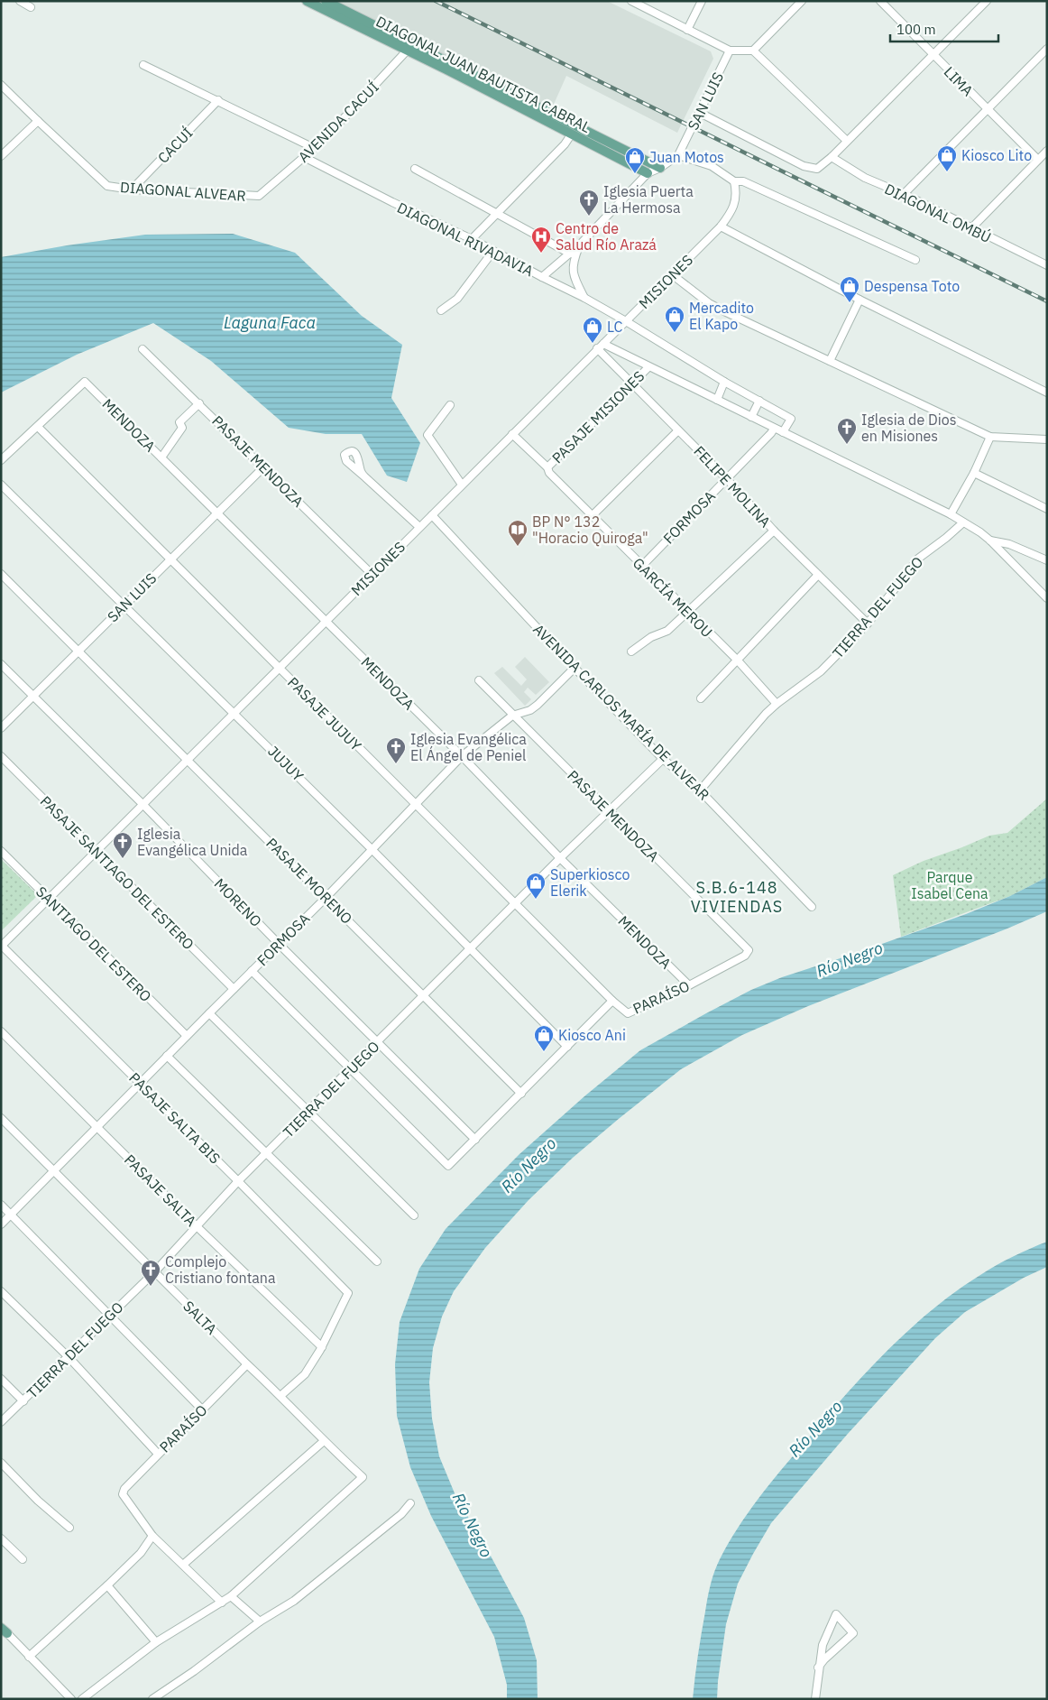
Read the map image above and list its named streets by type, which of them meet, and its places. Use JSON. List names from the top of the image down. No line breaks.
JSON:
{"streets":{"main road":["DIAGONAL JUAN BAUTISTA CABRAL"],"street":["LIMA","SAN LUIS","AVENIDA CACUÍ","CACUÍ","DIAGONAL ALVEAR","DIAGONAL OMBÚ","DIAGONAL RIVADAVIA","MISIONES","PASAJE MISIONES","MENDOZA","PASAJE MENDOZA","FELIPE MOLINA","FORMOSA","GARCÍA MEROU","TIERRA DEL FUEGO","AVENIDA CARLOS MARÍA DE ALVEAR","PASAJE JUJUY","JUJUY","PASAJE SANTIAGO DEL ESTERO","PASAJE MORENO","MORENO","SANTIAGO DEL ESTERO","PARAÍSO","PASAJE SALTA BIS","PASAJE SALTA","SALTA"]},"crossings":[["DIAGONAL JUAN BAUTISTA CABRAL","SAN LUIS"],["DIAGONAL JUAN BAUTISTA CABRAL","AVENIDA CACUÍ"],["SAN LUIS","DIAGONAL RIVADAVIA"],["SAN LUIS","MENDOZA"],["SAN LUIS","PASAJE MENDOZA"],["SAN LUIS","PASAJE JUJUY"],["SAN LUIS","JUJUY"],["SAN LUIS","PASAJE MORENO"],["SAN LUIS","MORENO"],["AVENIDA CACUÍ","DIAGONAL ALVEAR"],["AVENIDA CACUÍ","DIAGONAL RIVADAVIA"],["CACUÍ","DIAGONAL ALVEAR"],["DIAGONAL RIVADAVIA","MISIONES"],["MISIONES","MENDOZA"],["MISIONES","PASAJE MENDOZA"],["MISIONES","FELIPE MOLINA"],["MISIONES","GARCÍA MEROU"],["MISIONES","AVENIDA CARLOS MARÍA DE ALVEAR"],["MISIONES","PASAJE JUJUY"],["MISIONES","JUJUY"],["MISIONES","PASAJE SANTIAGO DEL ESTERO"],["MISIONES","PASAJE MORENO"],["MISIONES","MORENO"],["MISIONES","SANTIAGO DEL ESTERO"],["MISIONES","PASAJE SALTA BIS"],["PASAJE MISIONES","FELIPE MOLINA"],["PASAJE MISIONES","GARCÍA MEROU"],["MENDOZA","FORMOSA"],["MENDOZA","TIERRA DEL FUEGO"],["MENDOZA","PASAJE JUJUY"],["MENDOZA","PARAÍSO"],["PASAJE MENDOZA","FORMOSA"],["PASAJE MENDOZA","TIERRA DEL FUEGO"],["PASAJE MENDOZA","PARAÍSO"],["FELIPE MOLINA","FORMOSA"],["FELIPE MOLINA","TIERRA DEL FUEGO"],["FORMOSA","GARCÍA MEROU"],["FORMOSA","AVENIDA CARLOS MARÍA DE ALVEAR"],["FORMOSA","PASAJE JUJUY"],["FORMOSA","JUJUY"],["FORMOSA","PASAJE SANTIAGO DEL ESTERO"],["FORMOSA","PASAJE MORENO"],["FORMOSA","MORENO"],["FORMOSA","SANTIAGO DEL ESTERO"],["FORMOSA","PASAJE SALTA BIS"],["FORMOSA","PASAJE SALTA"],["FORMOSA","SALTA"],["GARCÍA MEROU","TIERRA DEL FUEGO"],["TIERRA DEL FUEGO","AVENIDA CARLOS MARÍA DE ALVEAR"],["TIERRA DEL FUEGO","PASAJE JUJUY"],["TIERRA DEL FUEGO","JUJUY"],["TIERRA DEL FUEGO","PASAJE MORENO"],["TIERRA DEL FUEGO","MORENO"],["TIERRA DEL FUEGO","PARAÍSO"],["TIERRA DEL FUEGO","PASAJE SALTA BIS"],["TIERRA DEL FUEGO","PASAJE SALTA"],["TIERRA DEL FUEGO","SALTA"],["PASAJE JUJUY","PARAÍSO"],["JUJUY","PARAÍSO"],["PASAJE MORENO","PARAÍSO"],["MORENO","PARAÍSO"],["PARAÍSO","SALTA"],["PASAJE SALTA BIS","PASAJE SALTA"]],"districts":["S.B.6-148 VIVIENDAS"],"water":["Laguna Faca","Río Negro"],"parks":["Parque Isabel Cena"],"places":{"shop":["Kiosco Lito","Juan Motos","Despensa Toto","Mercadito El Kapo","LC","Superkiosco Elerik","Kiosco Ani"],"church":["Iglesia Puerta La Hermosa","Iglesia de Dios en Misiones","Iglesia Evangélica El Ángel de Peniel","Iglesia Evangélica Unida","Complejo Cristiano fontana"],"hospital":["Centro de Salud Río Arazá"],"library":["BP N° 132 \"Horacio Quiroga\""]},"scale_bar":"100 m"}
